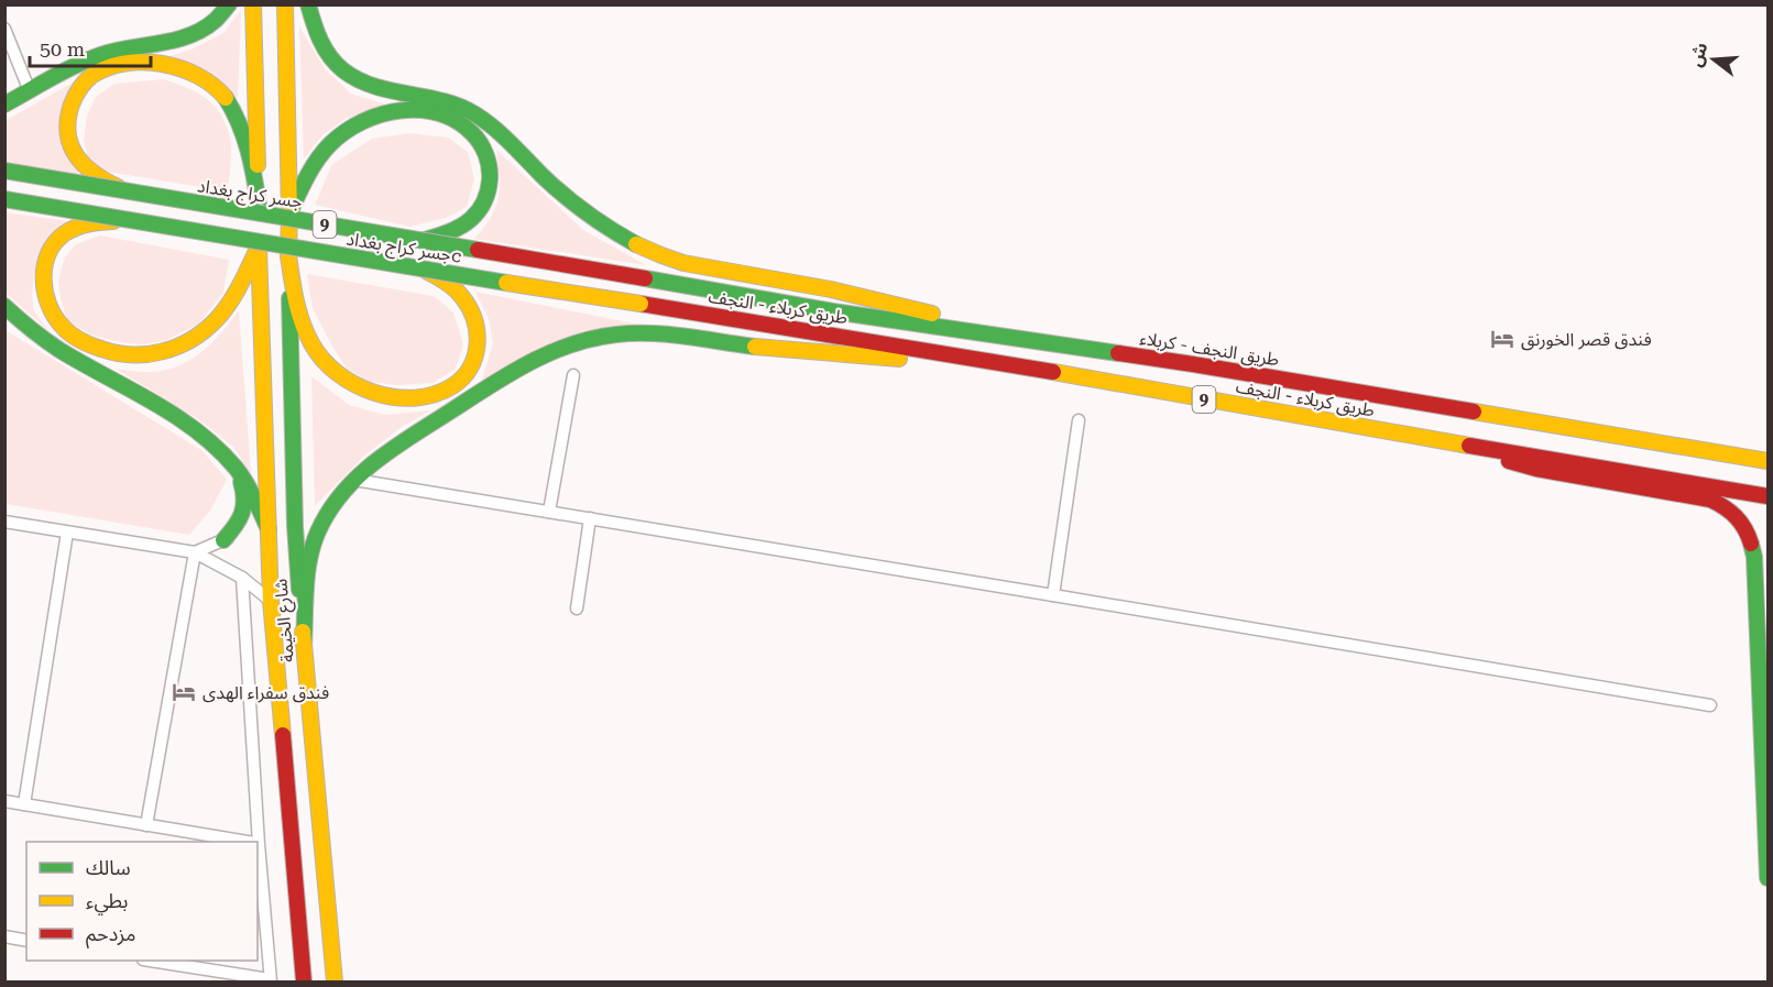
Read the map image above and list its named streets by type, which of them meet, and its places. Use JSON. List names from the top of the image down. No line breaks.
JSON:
{"streets":{"main road":["جسر كراج بغداد","9","جسر كراج بغدادc","طريق کربلاء - النجف","طريق النجف - کربلاء","شارع الخيمة"]},"crossings":[["جسر كراج بغداد","طريق النجف - کربلاء"],["جسر كراج بغدادc","طريق کربلاء - النجف"]],"places":{"hotel":["فندق قصر الخورنق","فندق سفراء الهدى"]},"legend":["سالك","بطيء","مزدحم"],"scale_bar":"50 m","north":"left"}
